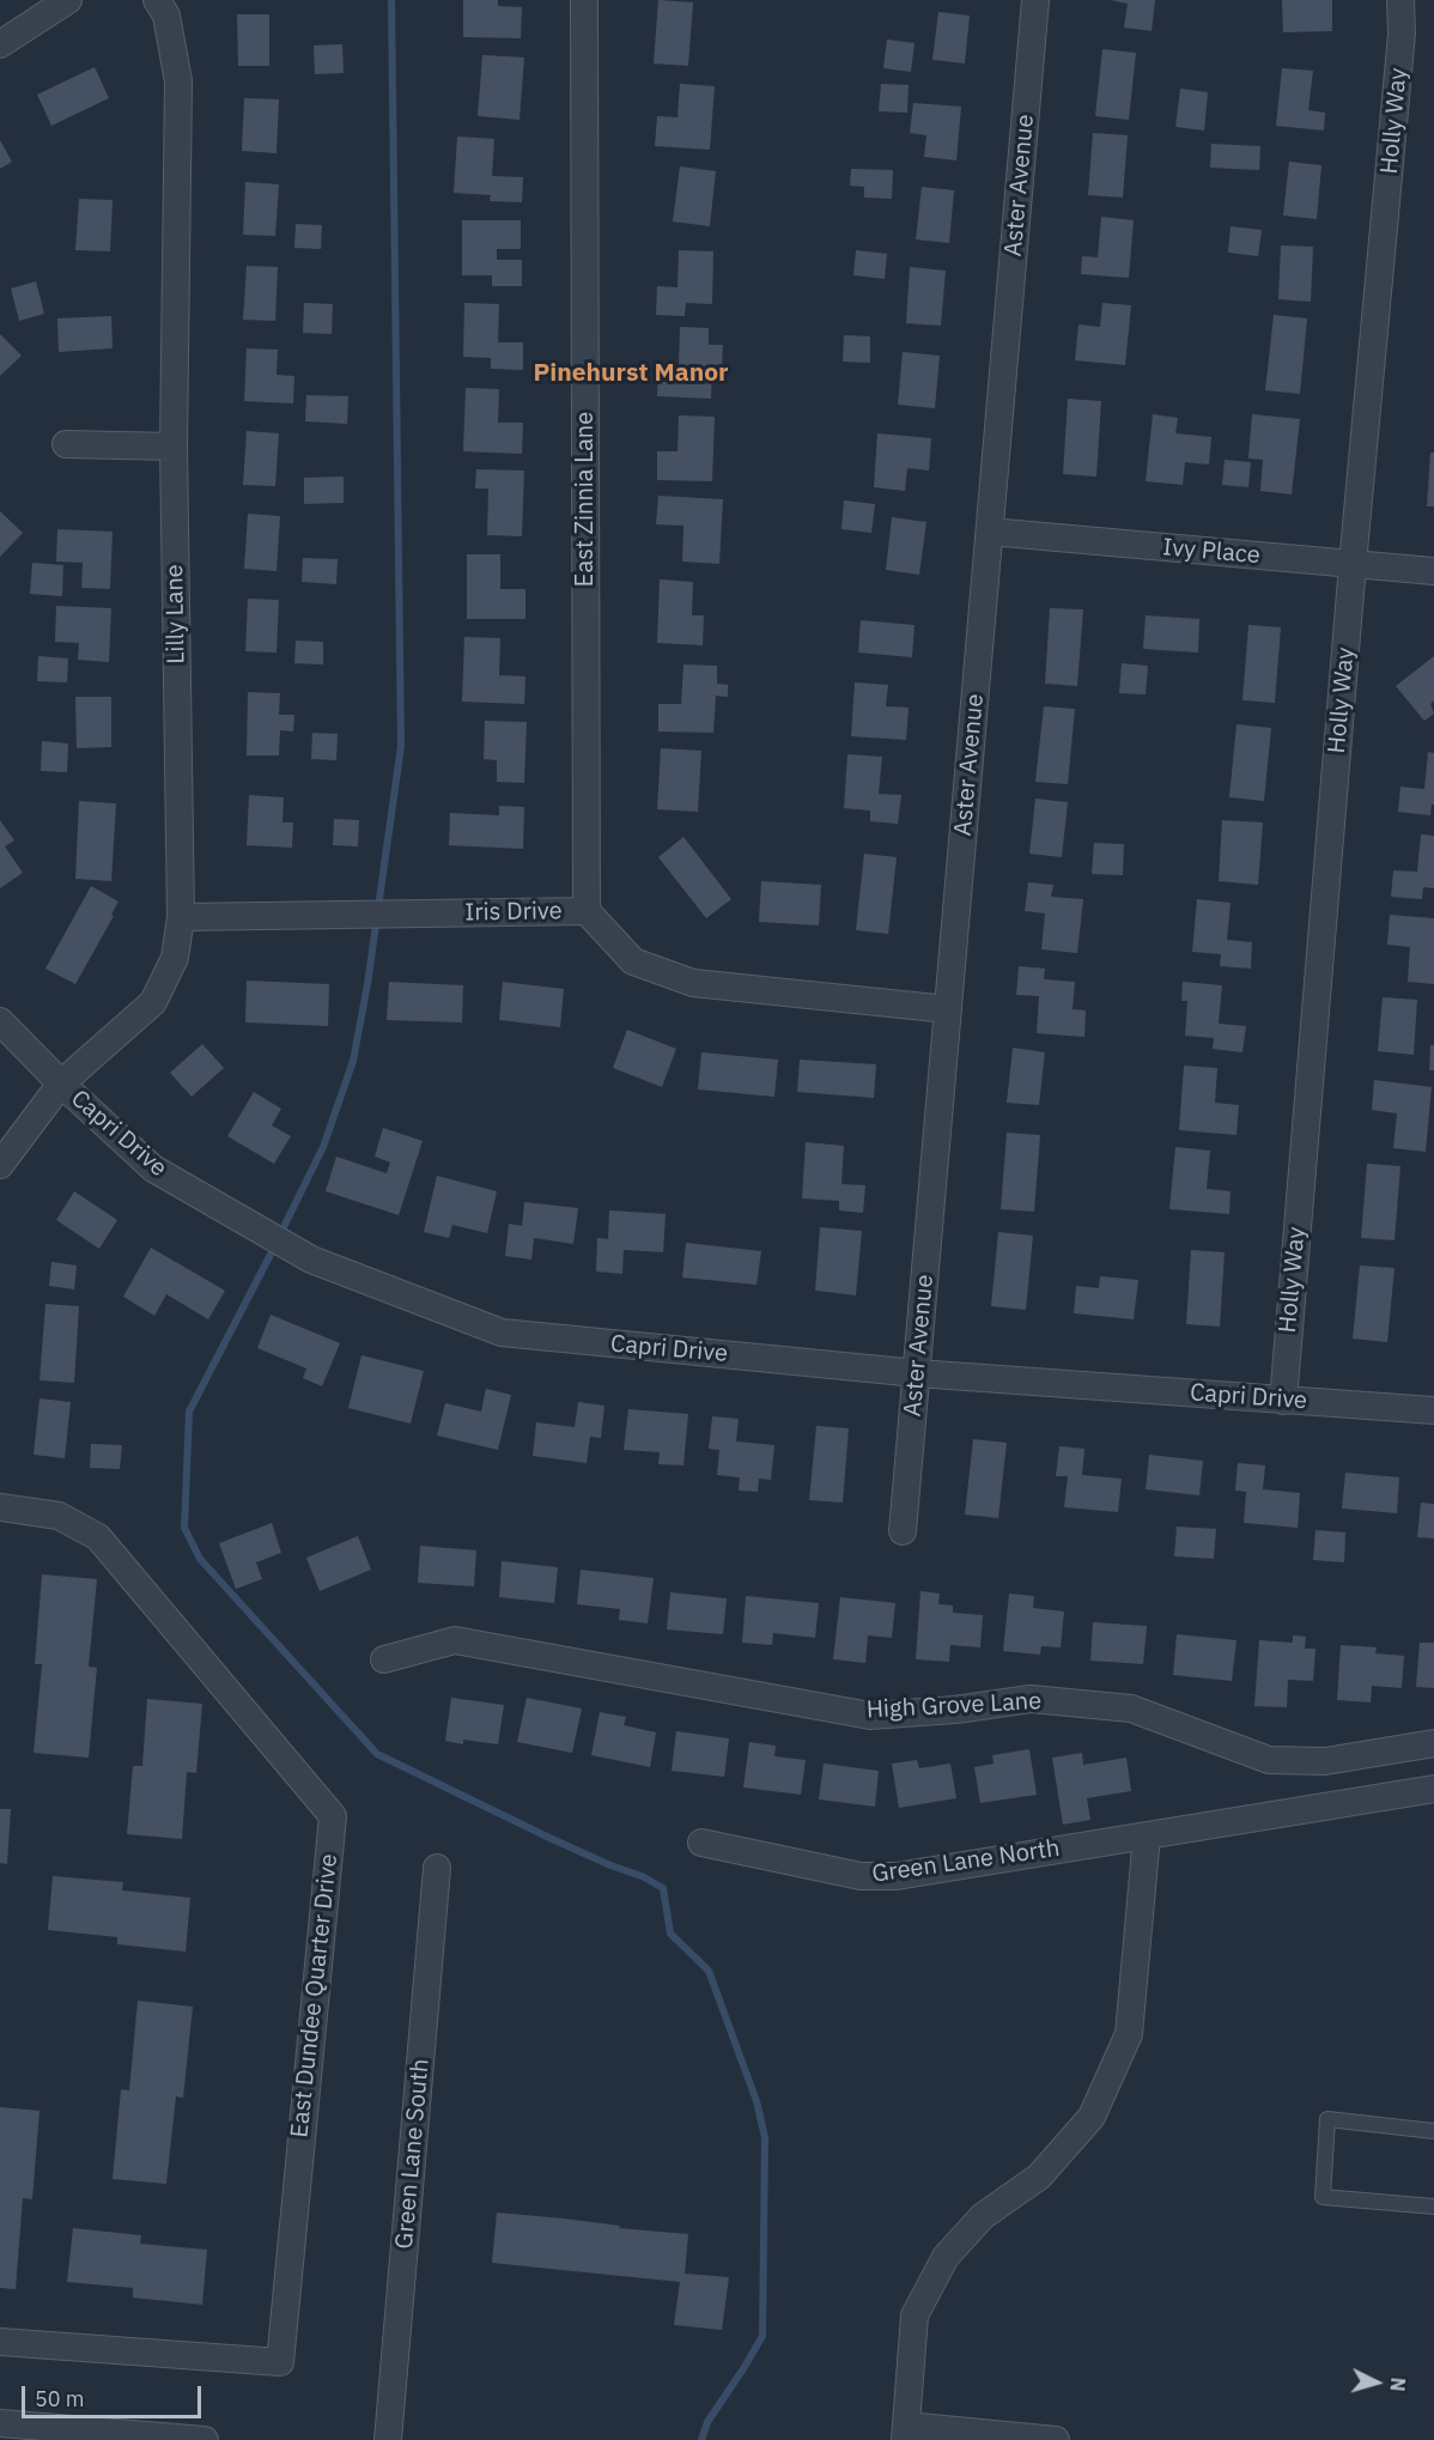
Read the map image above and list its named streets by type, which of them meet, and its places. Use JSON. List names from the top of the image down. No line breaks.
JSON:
{"streets":{"street":["Holly Way","Aster Avenue","East Zinnia Lane","Ivy Place","Lilly Lane","Iris Drive","Capri Drive","High Grove Lane","Green Lane North","East Dundee Quarter Drive","Green Lane South"]},"crossings":[["Holly Way","Ivy Place"],["Holly Way","Capri Drive"],["Aster Avenue","Ivy Place"],["Aster Avenue","Iris Drive"],["Aster Avenue","Capri Drive"],["East Zinnia Lane","Iris Drive"],["Lilly Lane","Iris Drive"],["Lilly Lane","Capri Drive"]],"districts":["Pinehurst Manor"],"scale_bar":"50 m","north":"right"}
